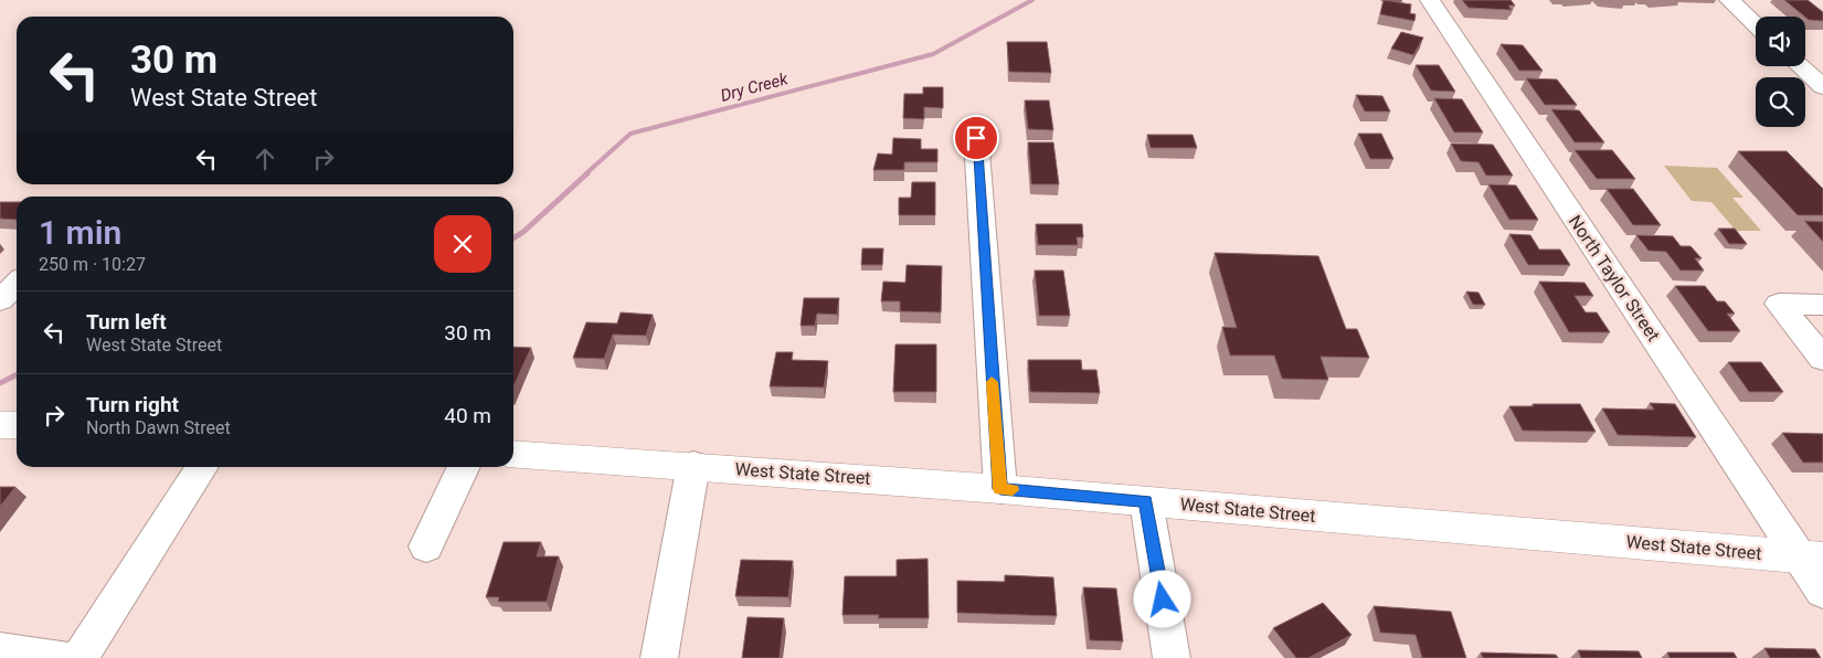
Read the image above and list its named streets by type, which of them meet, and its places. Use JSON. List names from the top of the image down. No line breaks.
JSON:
{"streets":{"main road":["West State Street"],"street":["North Taylor Street"]},"crossings":[["North Taylor Street","West State Street"]],"water":["Dry Creek"],"page":{"turn":["30 m","West State Street"],"heading":["1 min","250 m · 10:27"],"list":[{"name":"Turn left","note":"West State Street","value":"30 m"},{"name":"Turn right","note":"North Dawn Street","value":"40 m"}]}}
